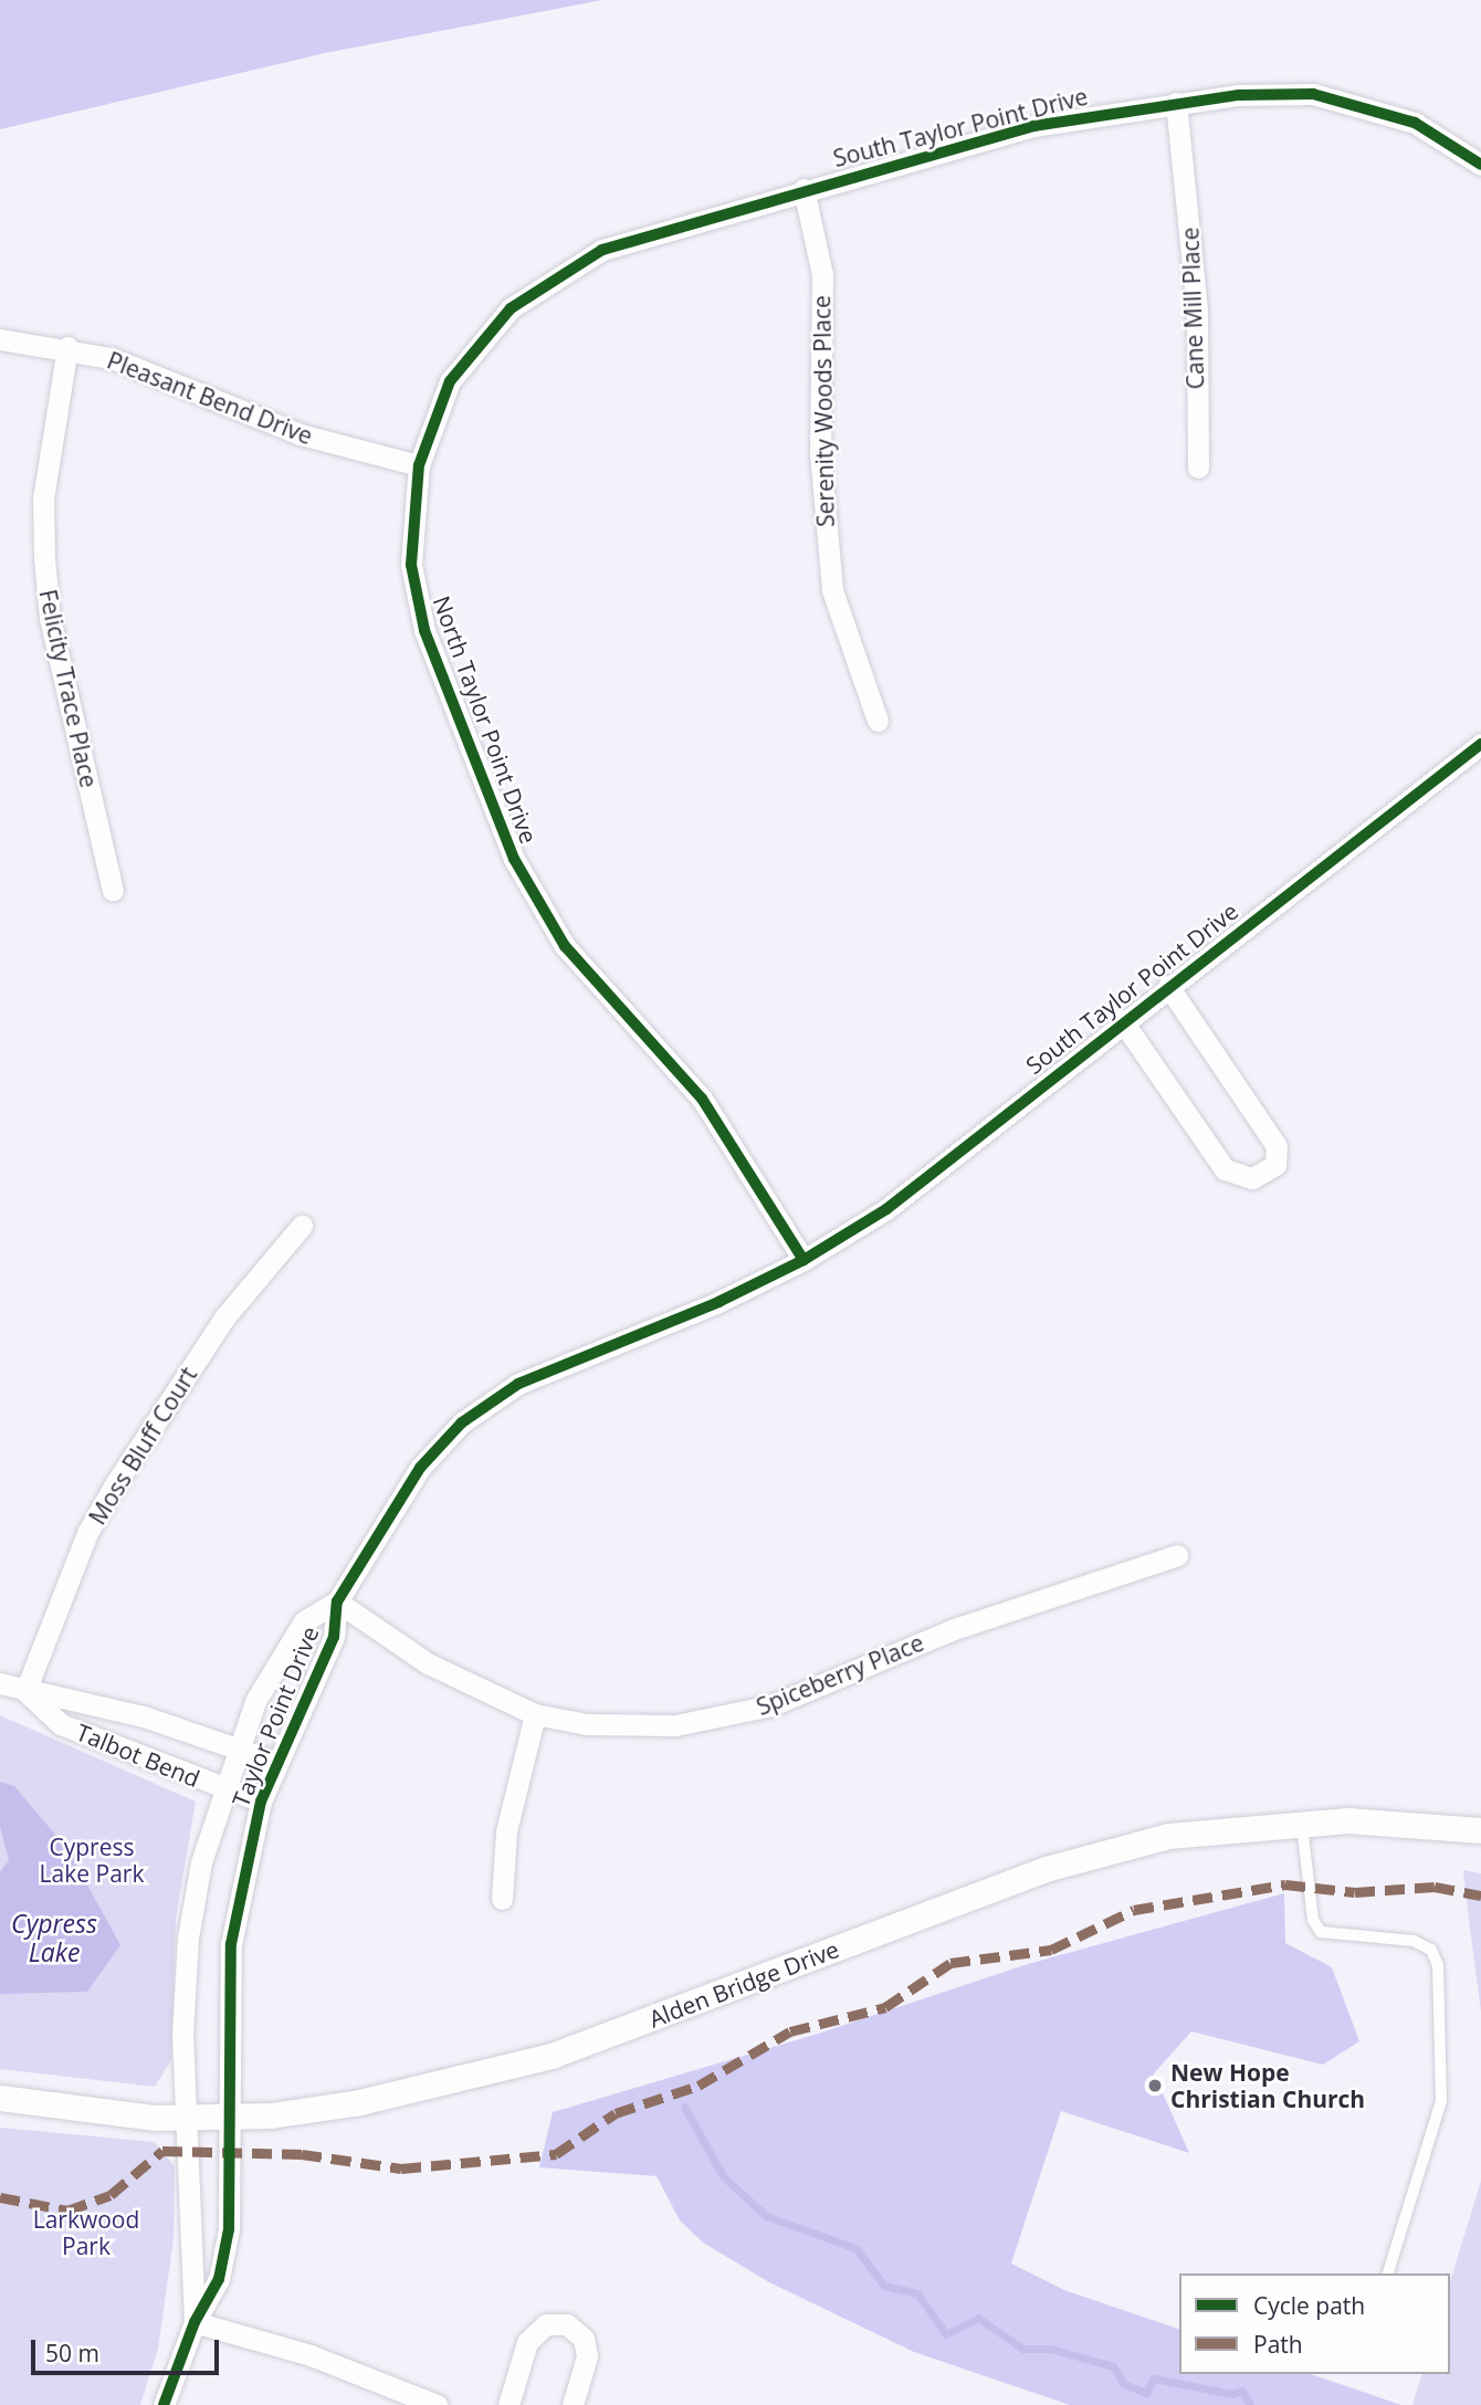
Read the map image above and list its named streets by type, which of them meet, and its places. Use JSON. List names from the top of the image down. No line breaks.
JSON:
{"streets":{"street":["South Taylor Point Drive","Cane Mill Place","Pleasant Bend Drive","Serenity Woods Place","Felicity Trace Place","North Taylor Point Drive","Moss Bluff Court","Spiceberry Place","Taylor Point Drive","Talbot Bend","Alden Bridge Drive"]},"crossings":[["South Taylor Point Drive","Cane Mill Place"],["South Taylor Point Drive","Serenity Woods Place"],["South Taylor Point Drive","North Taylor Point Drive"],["South Taylor Point Drive","Taylor Point Drive"],["Pleasant Bend Drive","Felicity Trace Place"],["Pleasant Bend Drive","North Taylor Point Drive"],["Serenity Woods Place","North Taylor Point Drive"],["North Taylor Point Drive","Taylor Point Drive"],["Moss Bluff Court","Talbot Bend"],["Spiceberry Place","Taylor Point Drive"],["Taylor Point Drive","Talbot Bend"],["Taylor Point Drive","Alden Bridge Drive"]],"water":["Cypress Lake"],"parks":["Cypress Lake Park","Larkwood Park"],"places":["New Hope Christian Church"],"legend":["Cycle path","Path"],"scale_bar":"50 m"}
